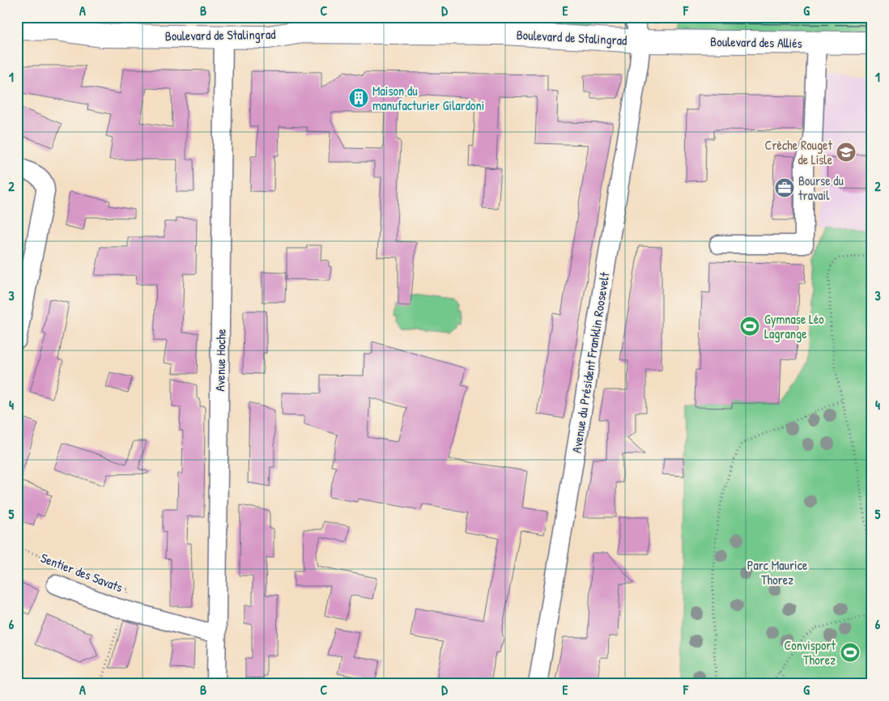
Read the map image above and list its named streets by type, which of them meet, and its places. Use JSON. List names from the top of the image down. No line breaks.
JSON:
{"streets":{"main road":["Boulevard de Stalingrad","Boulevard des Alliés"],"street":["Avenue Hoche","Avenue du Président Franklin Roosevelt","Sentier des Savats"]},"crossings":[["Boulevard de Stalingrad","Boulevard des Alliés"],["Boulevard de Stalingrad","Avenue Hoche"],["Boulevard de Stalingrad","Avenue du Président Franklin Roosevelt"],["Boulevard des Alliés","Avenue du Président Franklin Roosevelt"],["Avenue Hoche","Sentier des Savats"]],"parks":["Parc Maurice Thorez"],"places":{"building":["Maison du manufacturier Gilardoni"],"school or university":["Crèche Rouget de Lisle"],"office":["Bourse du travail"],"sports":["Gymnase Léo Lagrange","Convisport Thorez"]},"grid":{"columns":["A","B","C","D","E","F","G"],"rows":["1","2","3","4","5","6"]}}
